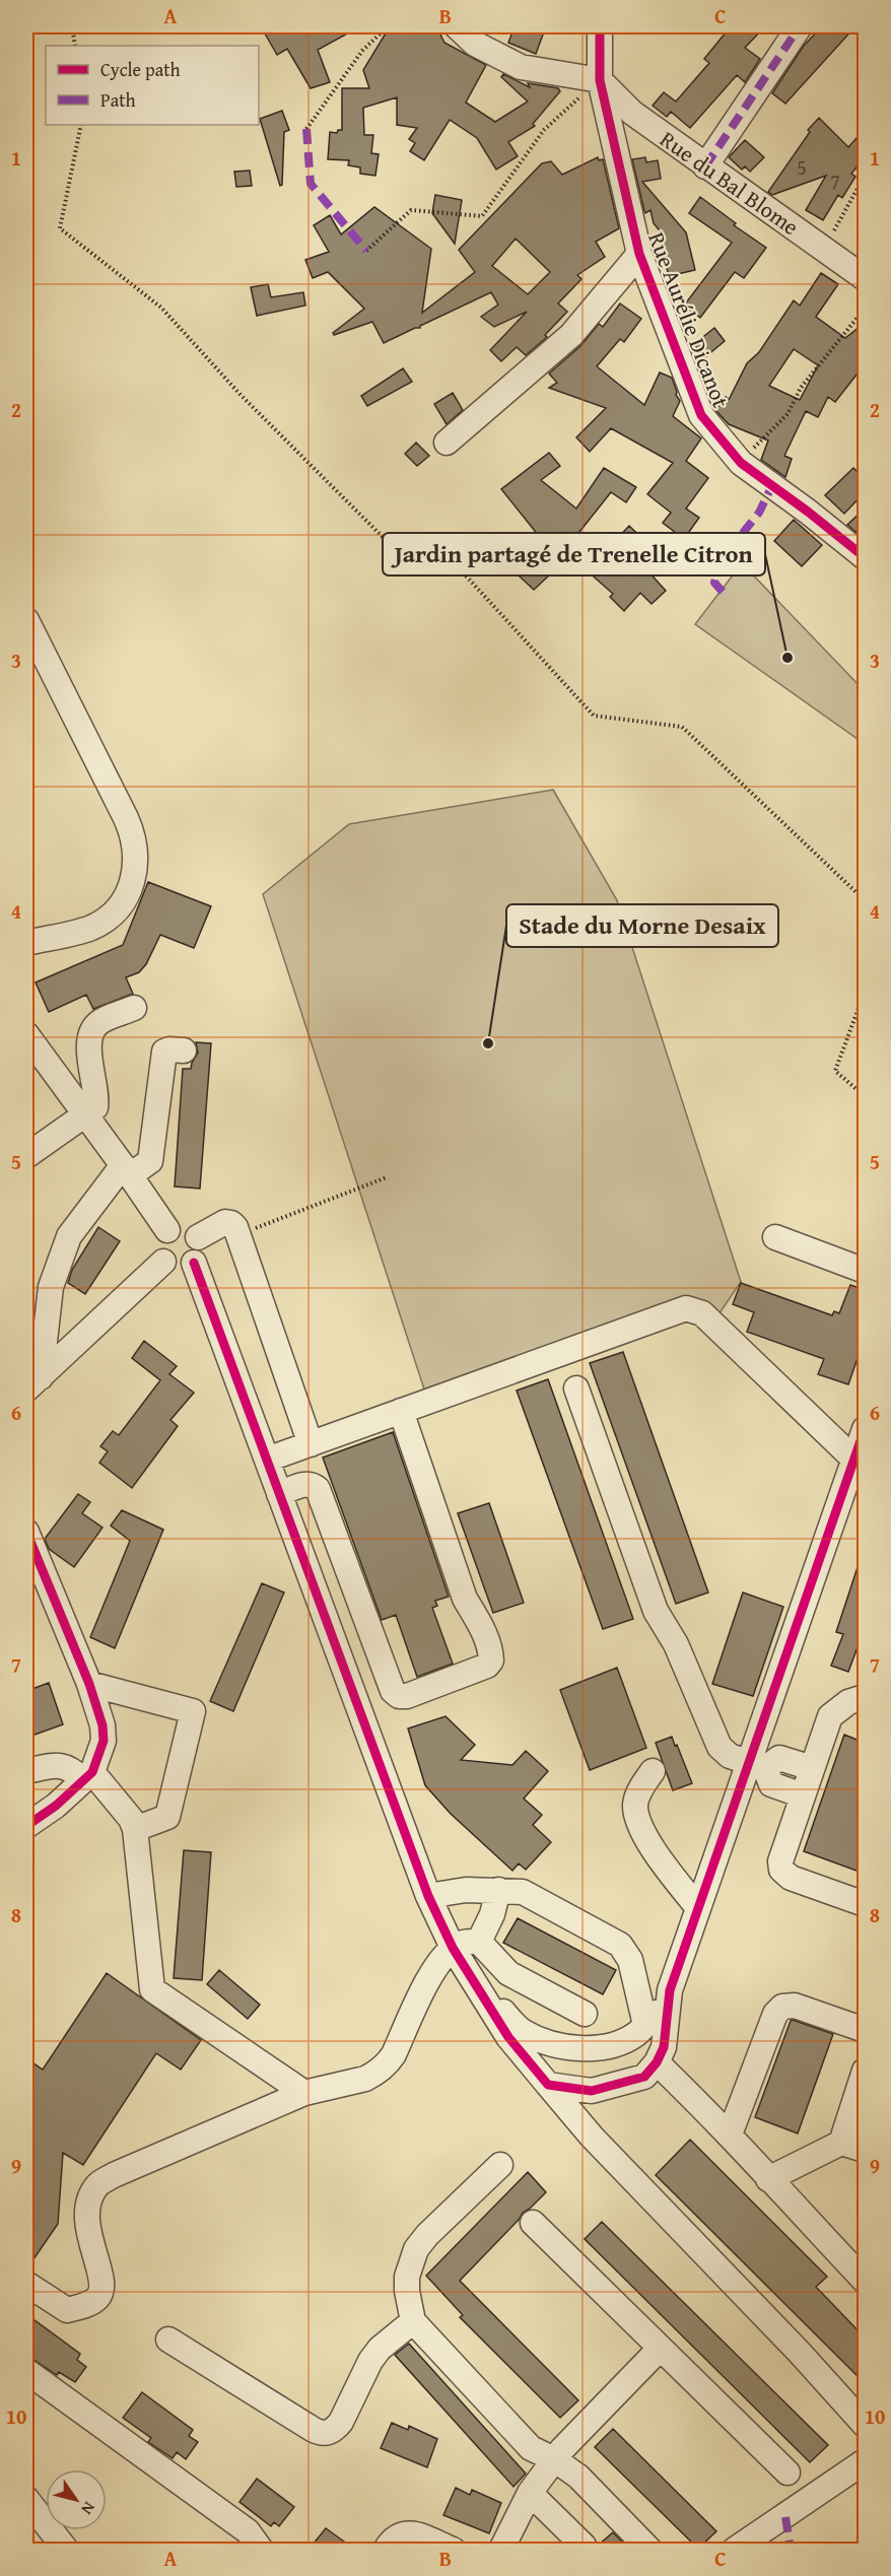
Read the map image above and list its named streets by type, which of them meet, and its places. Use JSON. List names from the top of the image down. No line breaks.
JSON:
{"streets":{"street":["Rue du Bal Blome","Rue Aurélie Dicanot"]},"crossings":[["Rue du Bal Blome","Rue Aurélie Dicanot"]],"places":["Jardin partagé de Trenelle Citron","Stade du Morne Desaix"],"house_numbers":["5","7"],"legend":["Cycle path","Path"],"north":"bottom right","grid":{"columns":["A","B","C"],"rows":["1","2","3","4","5","6","7","8","9","10"]}}
